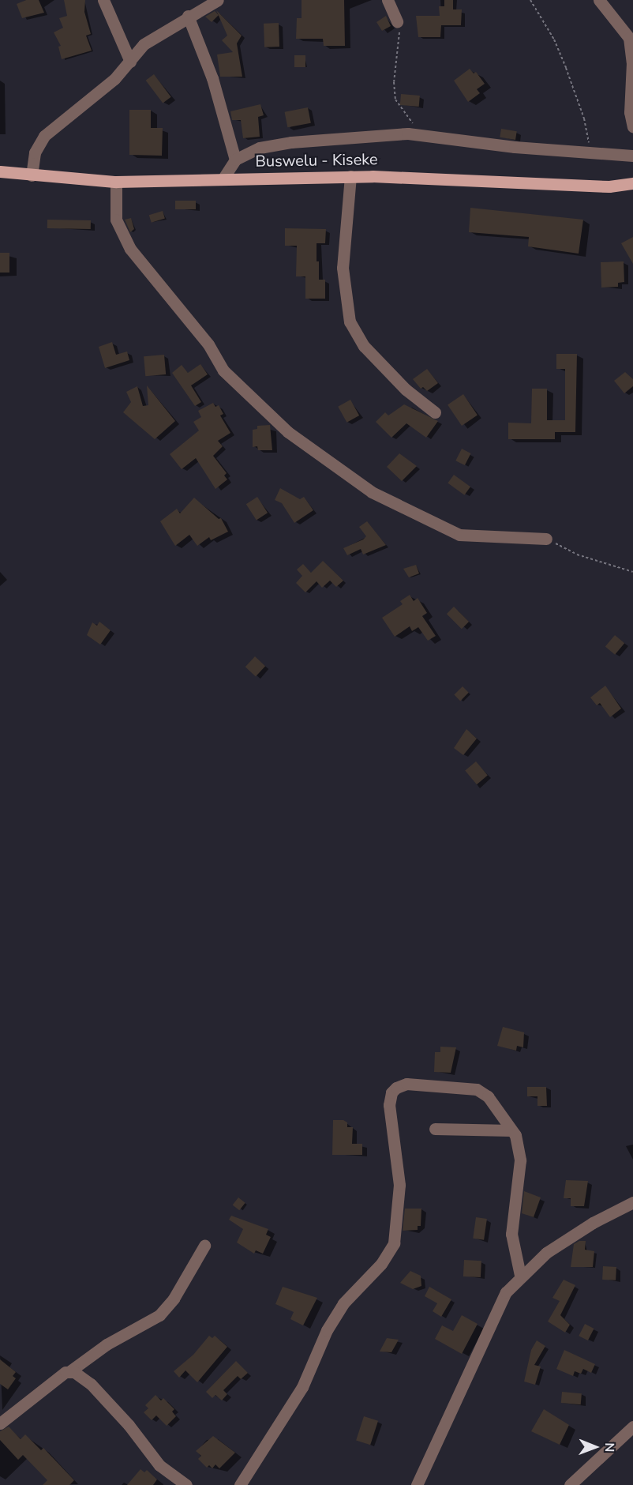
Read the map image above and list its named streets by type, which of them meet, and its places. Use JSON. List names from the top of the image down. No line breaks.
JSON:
{"streets":{"main road":["Buswelu - Kiseke"]},"north":"right"}
